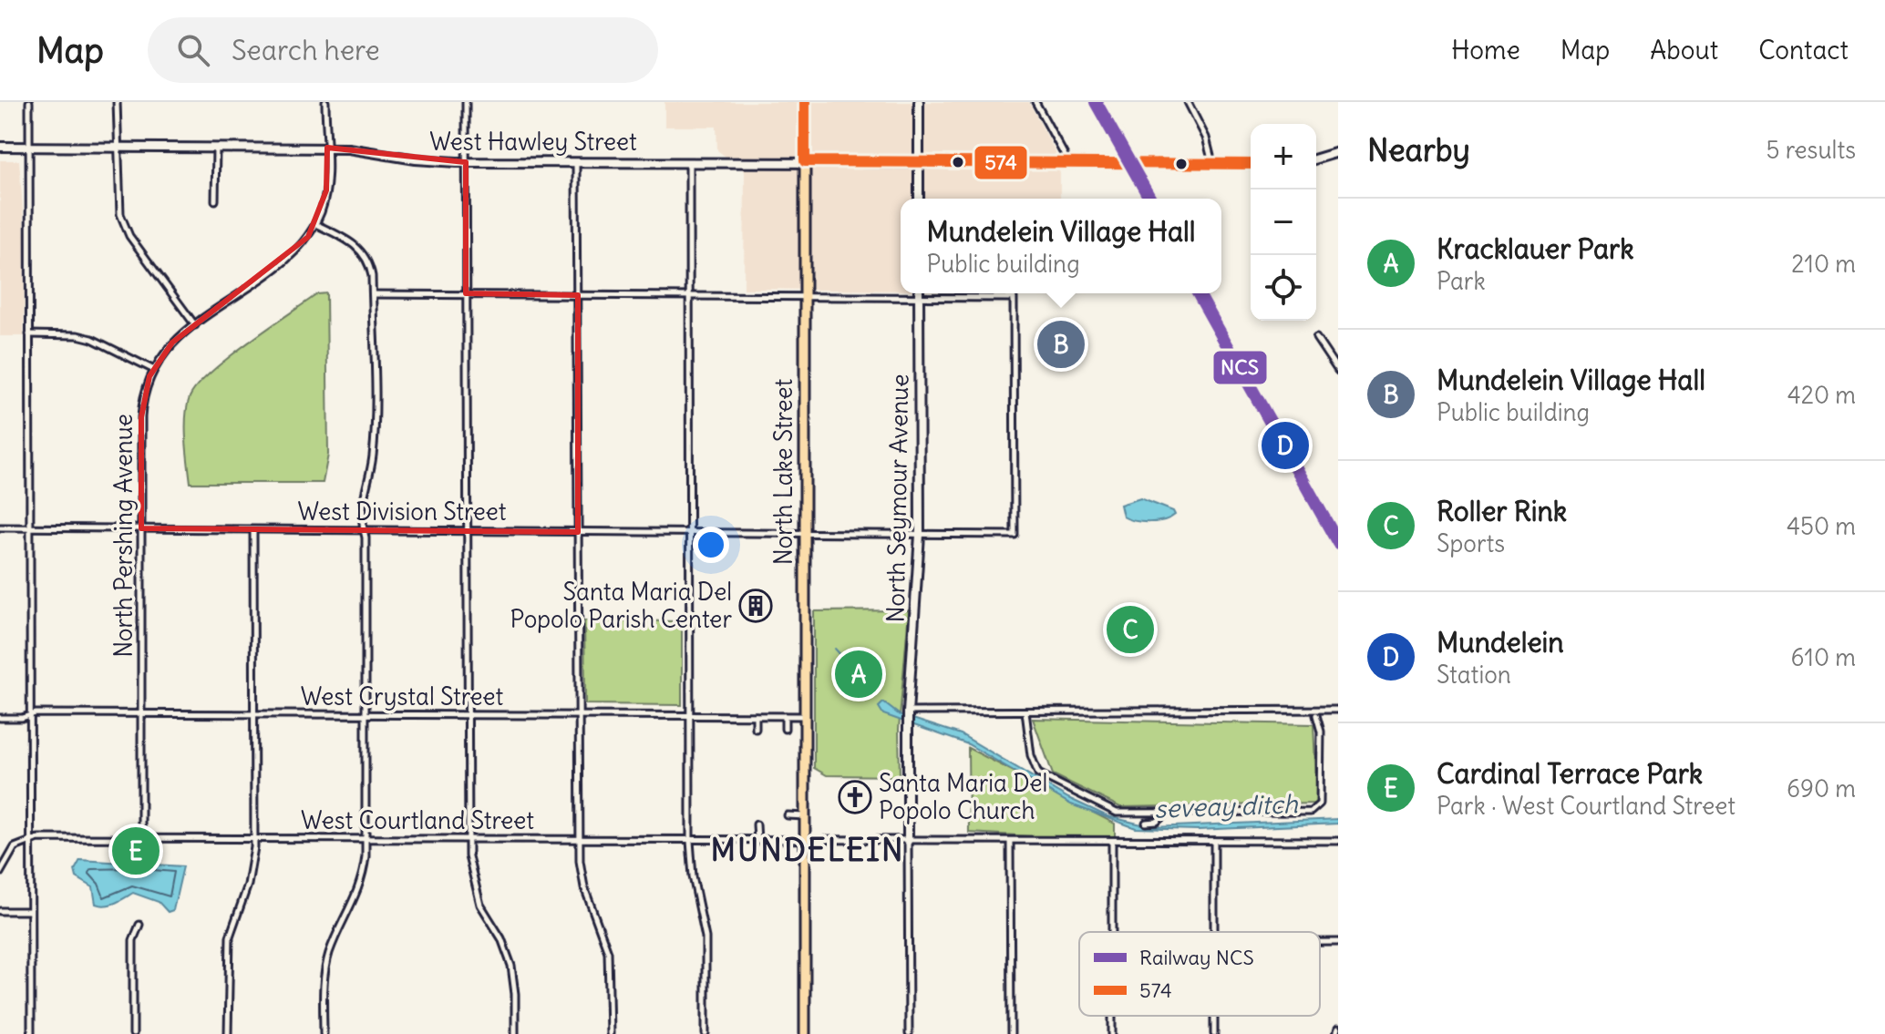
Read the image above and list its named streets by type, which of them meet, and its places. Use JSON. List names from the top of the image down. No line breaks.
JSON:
{"streets":{"main road":["North Lake Street"],"street":["West Hawley Street","North Seymour Avenue","West Division Street","North Pershing Avenue","West Crystal Street","West Courtland Street"]},"crossings":[["West Hawley Street","North Lake Street"],["North Lake Street","West Division Street"],["North Lake Street","West Crystal Street"],["North Lake Street","West Courtland Street"],["North Seymour Avenue","West Division Street"],["North Seymour Avenue","West Courtland Street"],["West Division Street","North Pershing Avenue"],["North Pershing Avenue","West Crystal Street"],["North Pershing Avenue","West Courtland Street"]],"districts":["MUNDELEIN"],"water":["seveay ditch"],"places":{"building":["Santa Maria Del Popolo Parish Center"],"church":["Santa Maria Del Popolo Church"]},"lines":["rail line NCS","transit line 574"],"legend":["Railway NCS","574"],"page":{"header":"Map","search":"Search here","nav":["Home","Map","About","Contact"],"heading":["Nearby","5 results"],"map_buttons":["+","−"],"list":[{"mark":"A","name":"Kracklauer Park","note":"Park","value":"210 m"},{"mark":"B","name":"Mundelein Village Hall","note":"Public building","value":"420 m"},{"mark":"C","name":"Roller Rink","note":"Sports","value":"450 m"},{"mark":"D","name":"Mundelein","note":"Station","value":"610 m"},{"mark":"E","name":"Cardinal Terrace Park","note":"Park · West Courtland Street","value":"690 m"}],"popup":["Mundelein Village Hall","Public building"],"pins":["B","D","C","A","E"]}}
